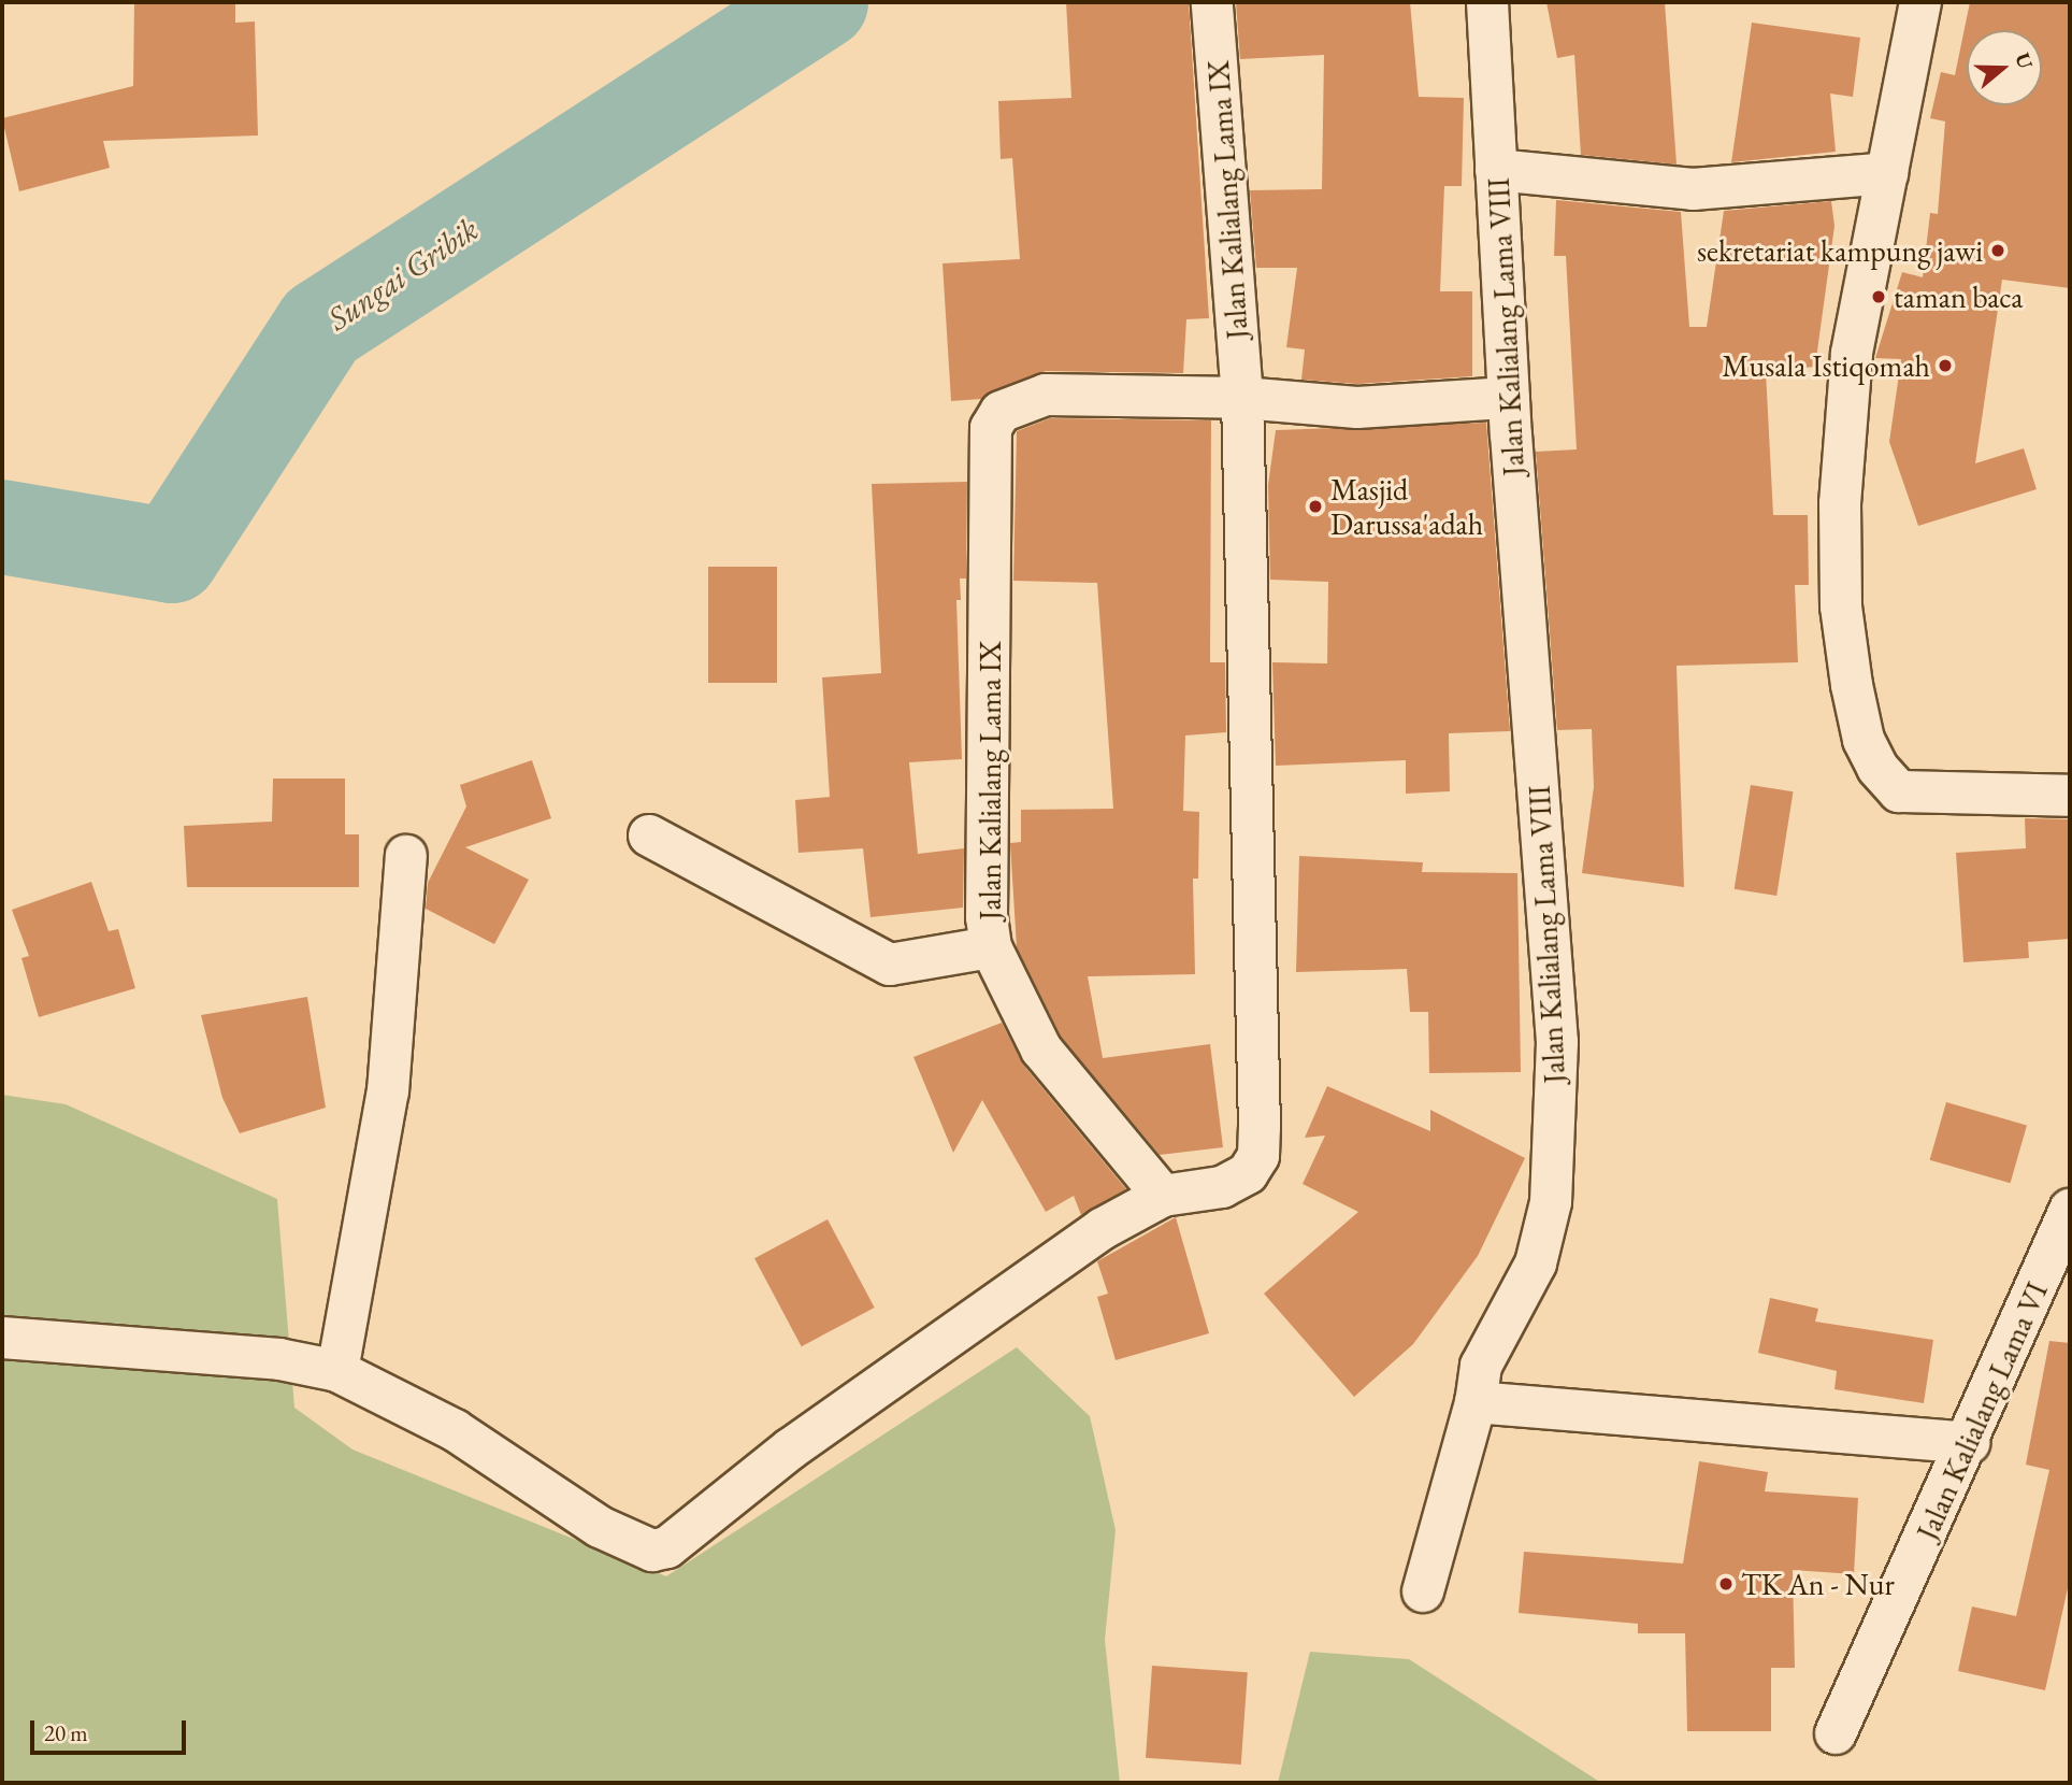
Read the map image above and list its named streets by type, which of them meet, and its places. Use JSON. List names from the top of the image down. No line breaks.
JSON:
{"streets":{"street":["Jalan Kalialang Lama IX","Jalan Kalialang Lama VIII","Jalan Kalialang Lama VI"]},"water":["Sungai Gribik"],"places":["sekretariat kampung jawi","taman baca","Musala Istiqomah","Masjid Darussa'adah","TK An - Nur"],"scale_bar":"20 m","north":"right"}
